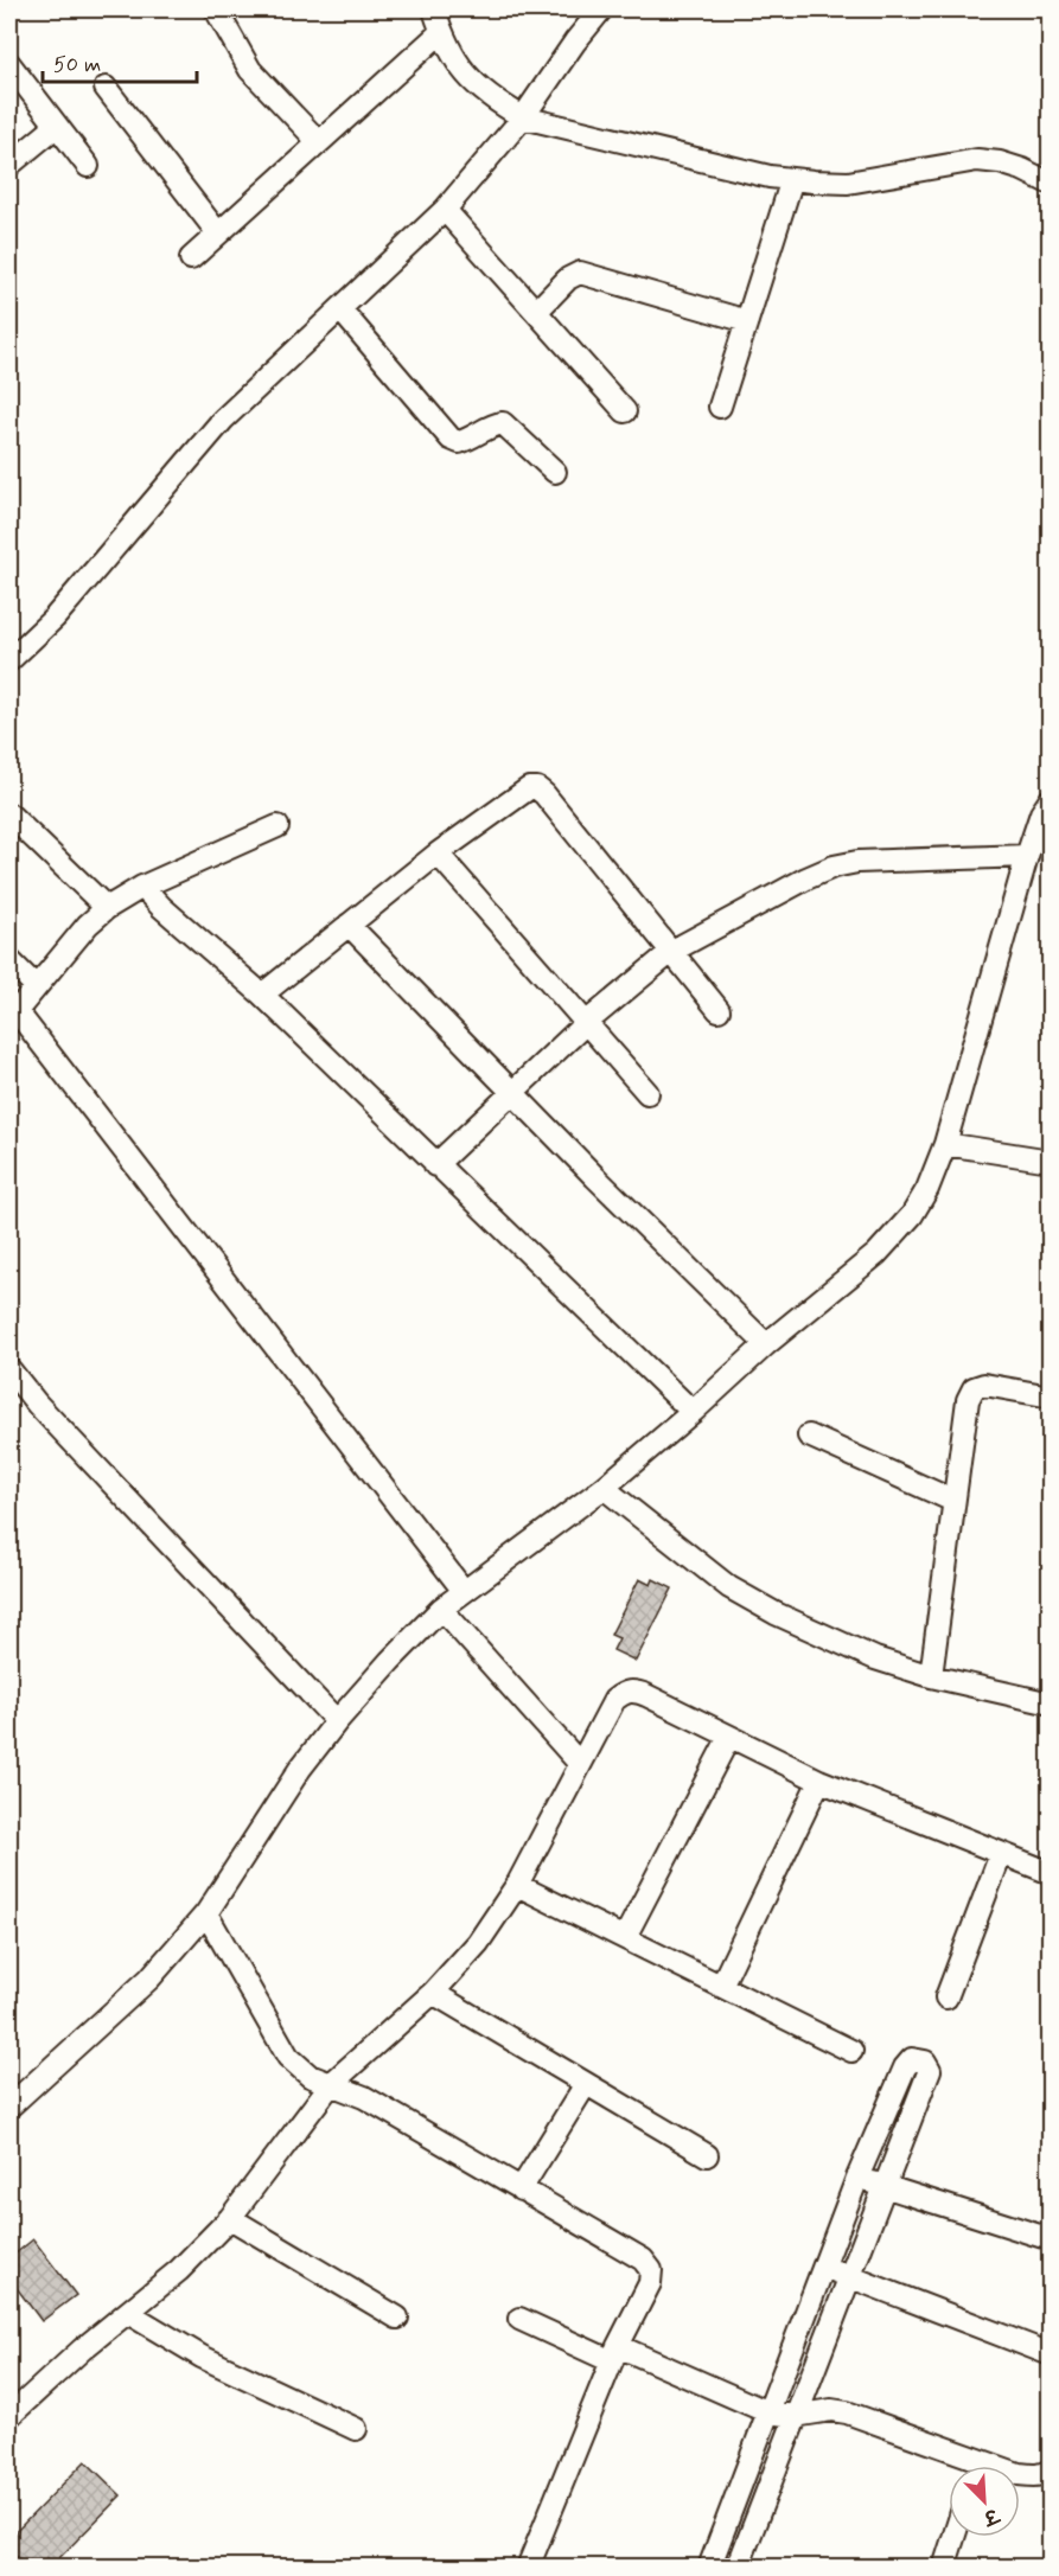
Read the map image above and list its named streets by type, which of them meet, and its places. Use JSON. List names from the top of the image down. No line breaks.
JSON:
{"scale_bar":"50 m","north":"bottom right"}
